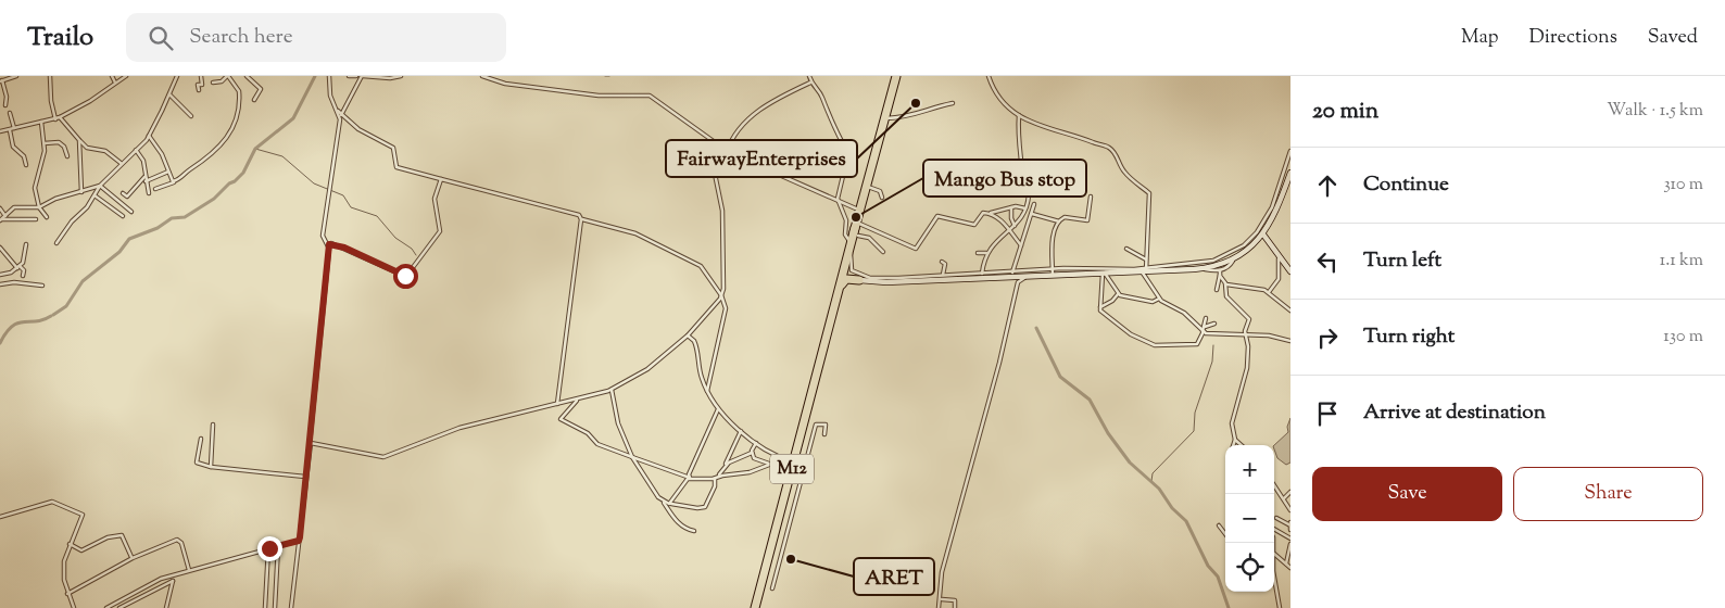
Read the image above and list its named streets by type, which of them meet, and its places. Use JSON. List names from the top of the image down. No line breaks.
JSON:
{"streets":{"highway":["M12"]},"places":["FairwayEnterprises","Mango Bus stop","ARET"],"page":{"header":"Trailo","search":"Search here","nav":["Map","Directions","Saved"],"heading":["20 min","Walk · 1.5 km"],"list":[["Continue","310 m"],["Turn left","1.1 km"],["Turn right","130 m"],"Arrive at destination"],"map_buttons":["+","−"],"buttons":["Save","Share"]}}
